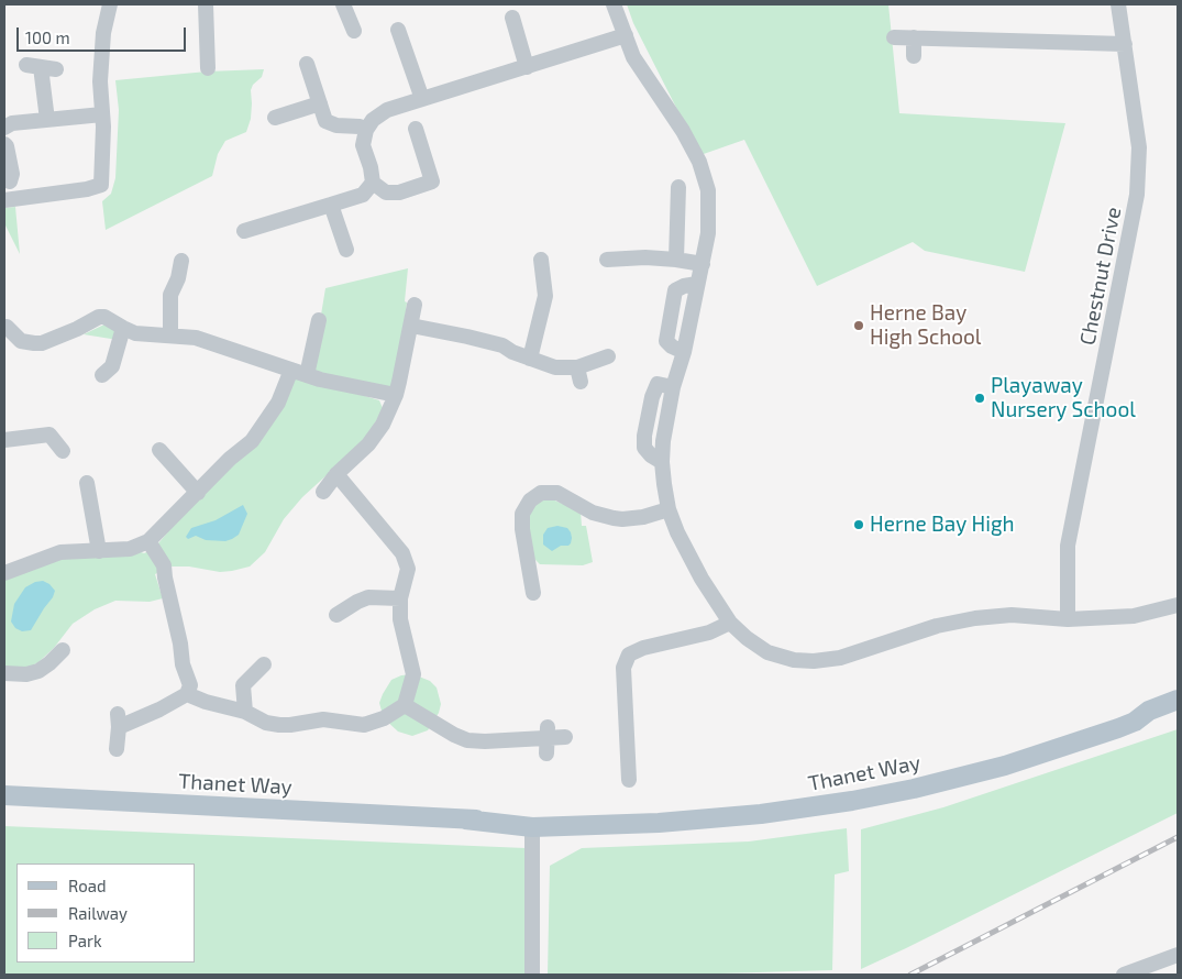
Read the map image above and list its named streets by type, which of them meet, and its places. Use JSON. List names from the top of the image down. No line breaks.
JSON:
{"streets":{"main road":["Thanet Way"],"street":["Chestnut Drive"]},"places":["Herne Bay High School","Playaway Nursery School","Herne Bay High"],"legend":["Road","Railway","Park"],"scale_bar":"100 m"}
